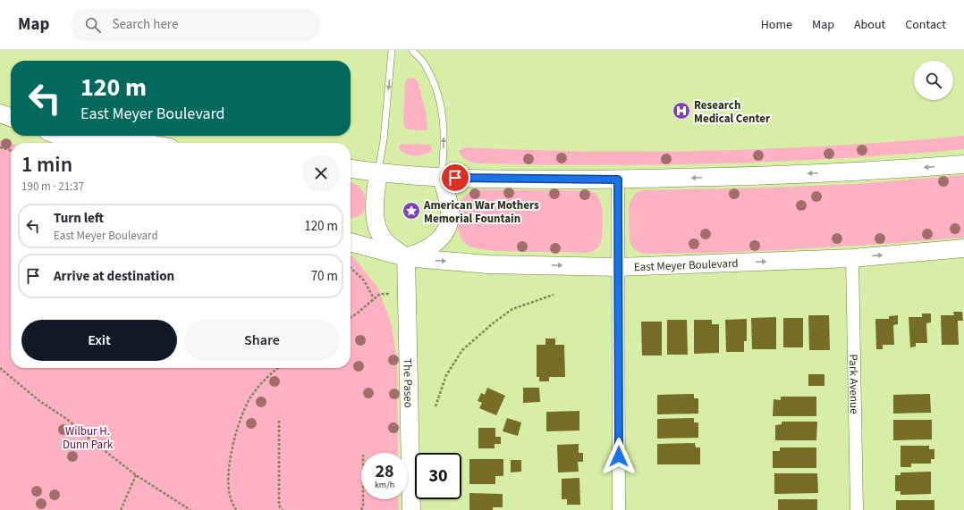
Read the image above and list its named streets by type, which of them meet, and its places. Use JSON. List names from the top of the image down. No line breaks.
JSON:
{"streets":{"main road":["East Meyer Boulevard","The Paseo"],"street":["Park Avenue"]},"crossings":[["East Meyer Boulevard","The Paseo"],["East Meyer Boulevard","Park Avenue"]],"parks":["Wilbur H. Dunn Park"],"places":{"hospital":["Research Medical Center"],"place":["American War Mothers Memorial Fountain"]},"page":{"header":"Map","search":"Search here","nav":["Home","Map","About","Contact"],"turn":["120 m","East Meyer Boulevard"],"heading":["1 min","190 m · 21:37"],"list":[{"name":"Turn left","note":"East Meyer Boulevard","value":"120 m"},{"name":"Arrive at destination","value":"70 m"}],"buttons":["Exit","Share"],"speed":"28 km/h","limit":"30"}}
